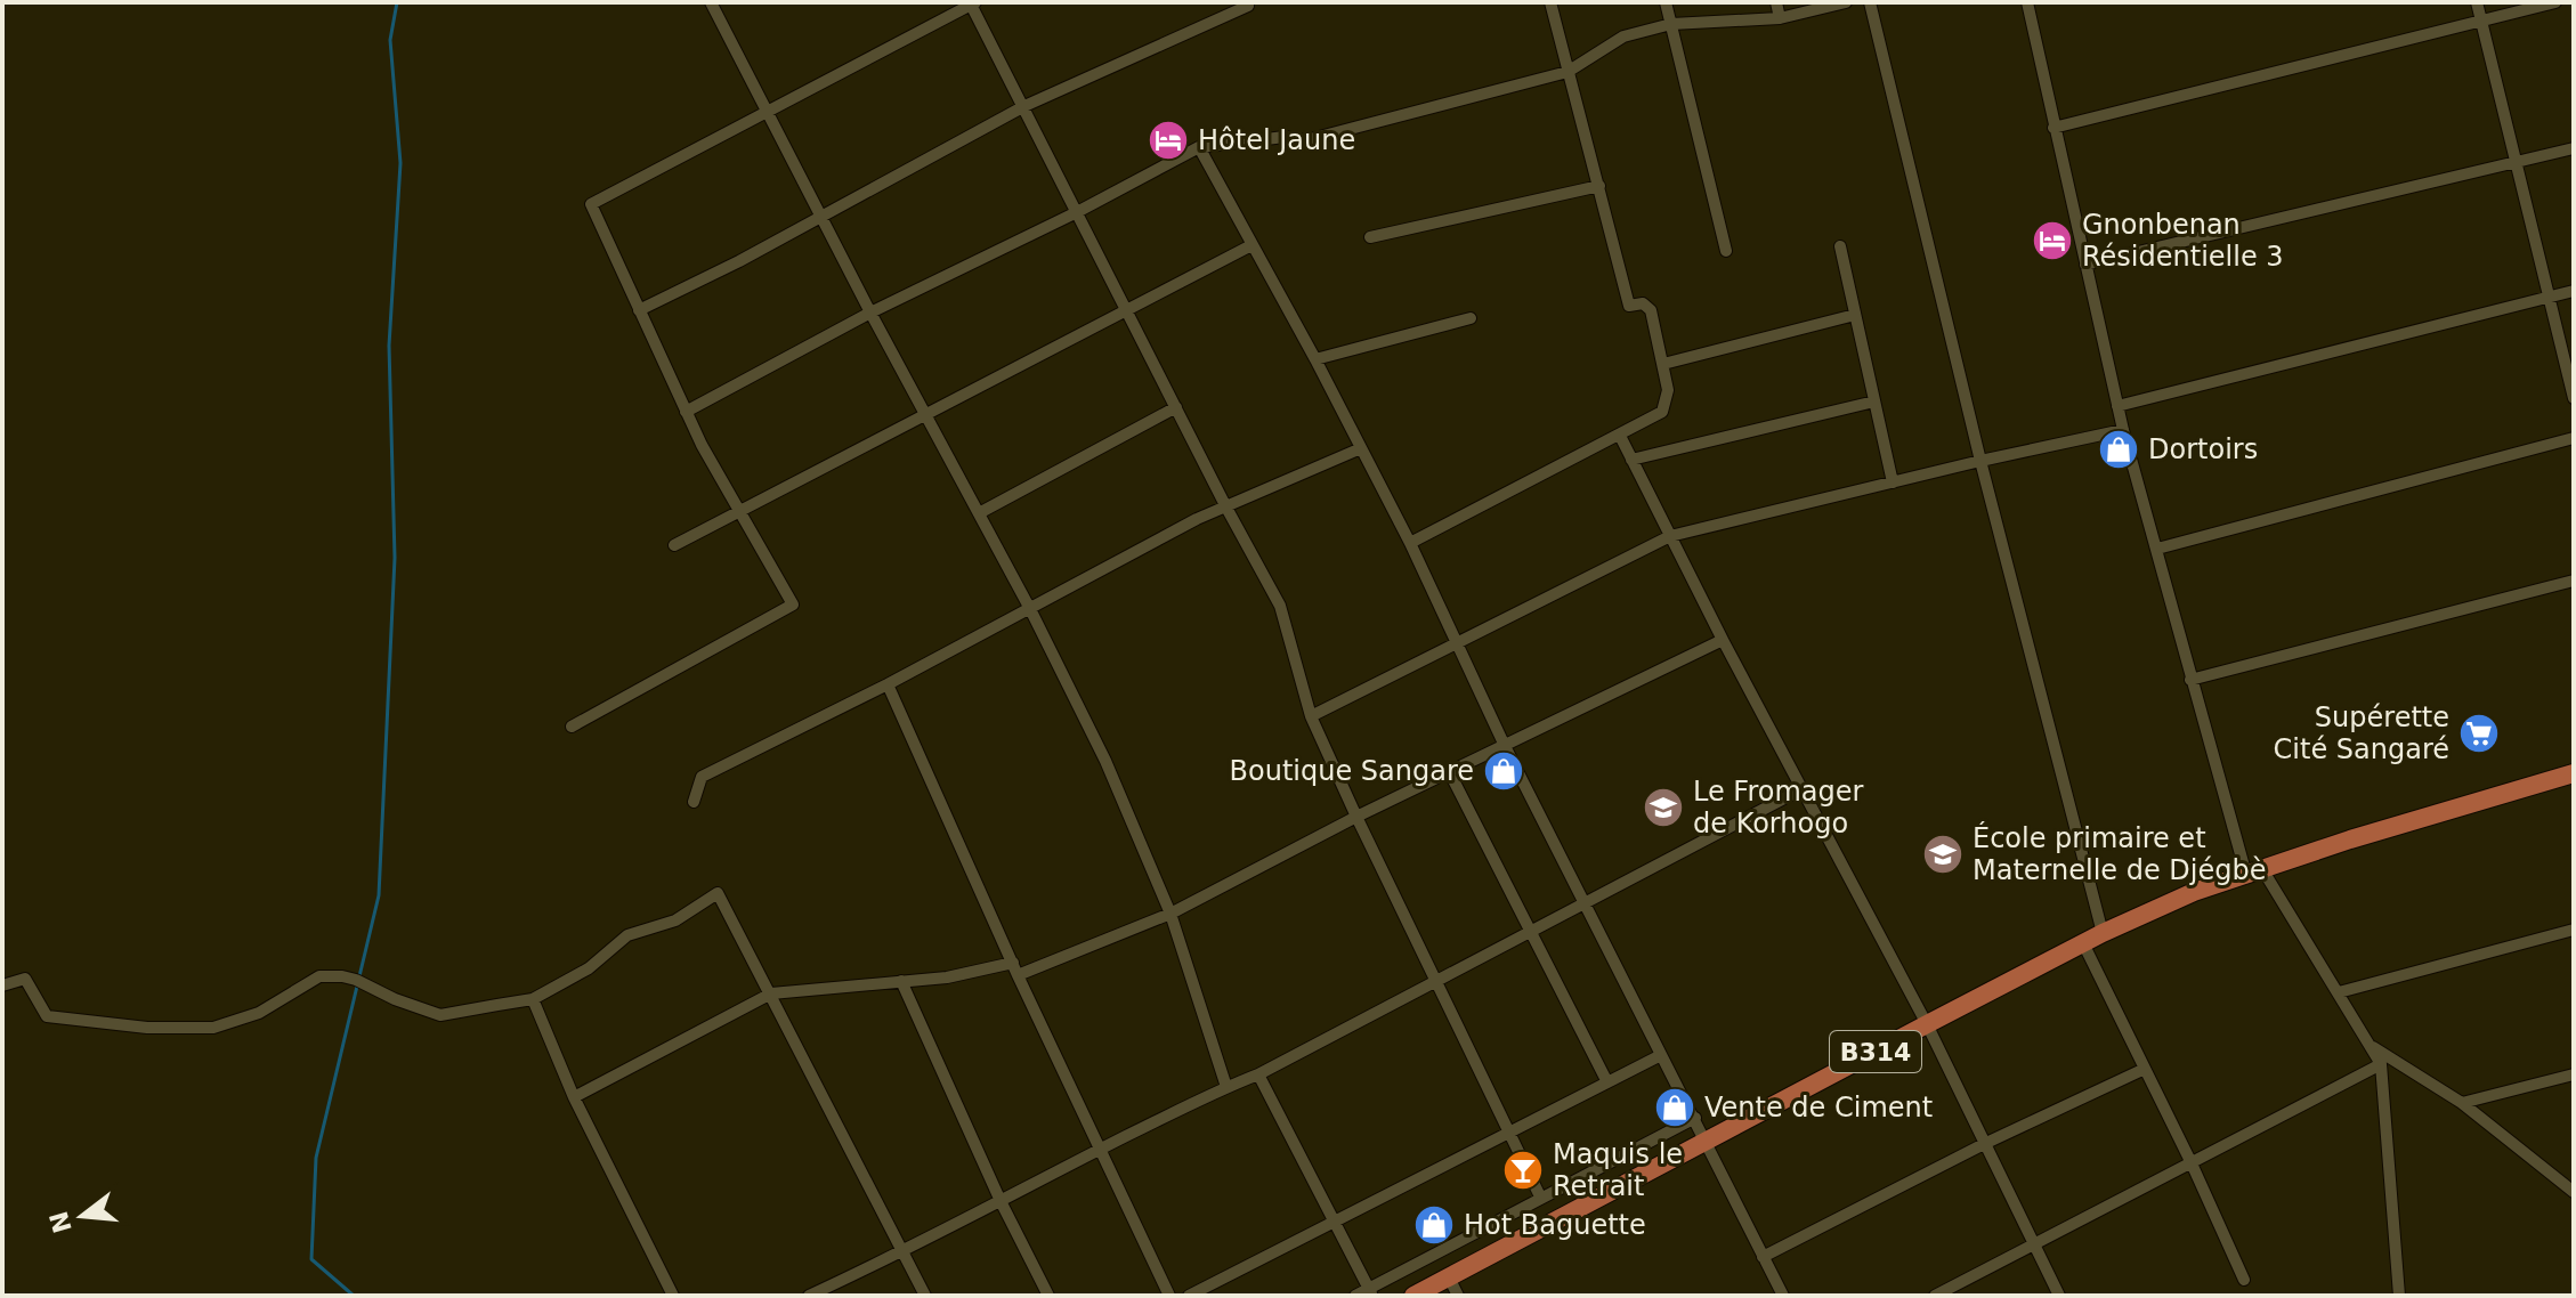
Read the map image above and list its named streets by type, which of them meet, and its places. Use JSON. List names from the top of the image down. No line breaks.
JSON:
{"streets":{"main road":["B314"]},"places":{"hotel":["Hôtel Jaune","Gnonbenan Résidentielle 3"],"shop":["Dortoirs","Boutique Sangare","Vente de Ciment","Hot Baguette"],"supermarket":["Supérette Cité Sangaré"],"school or university":["Le Fromager de Korhogo","École primaire et Maternelle de Djégbè"],"bar":["Maquis le Retrait"]},"north":"left"}
